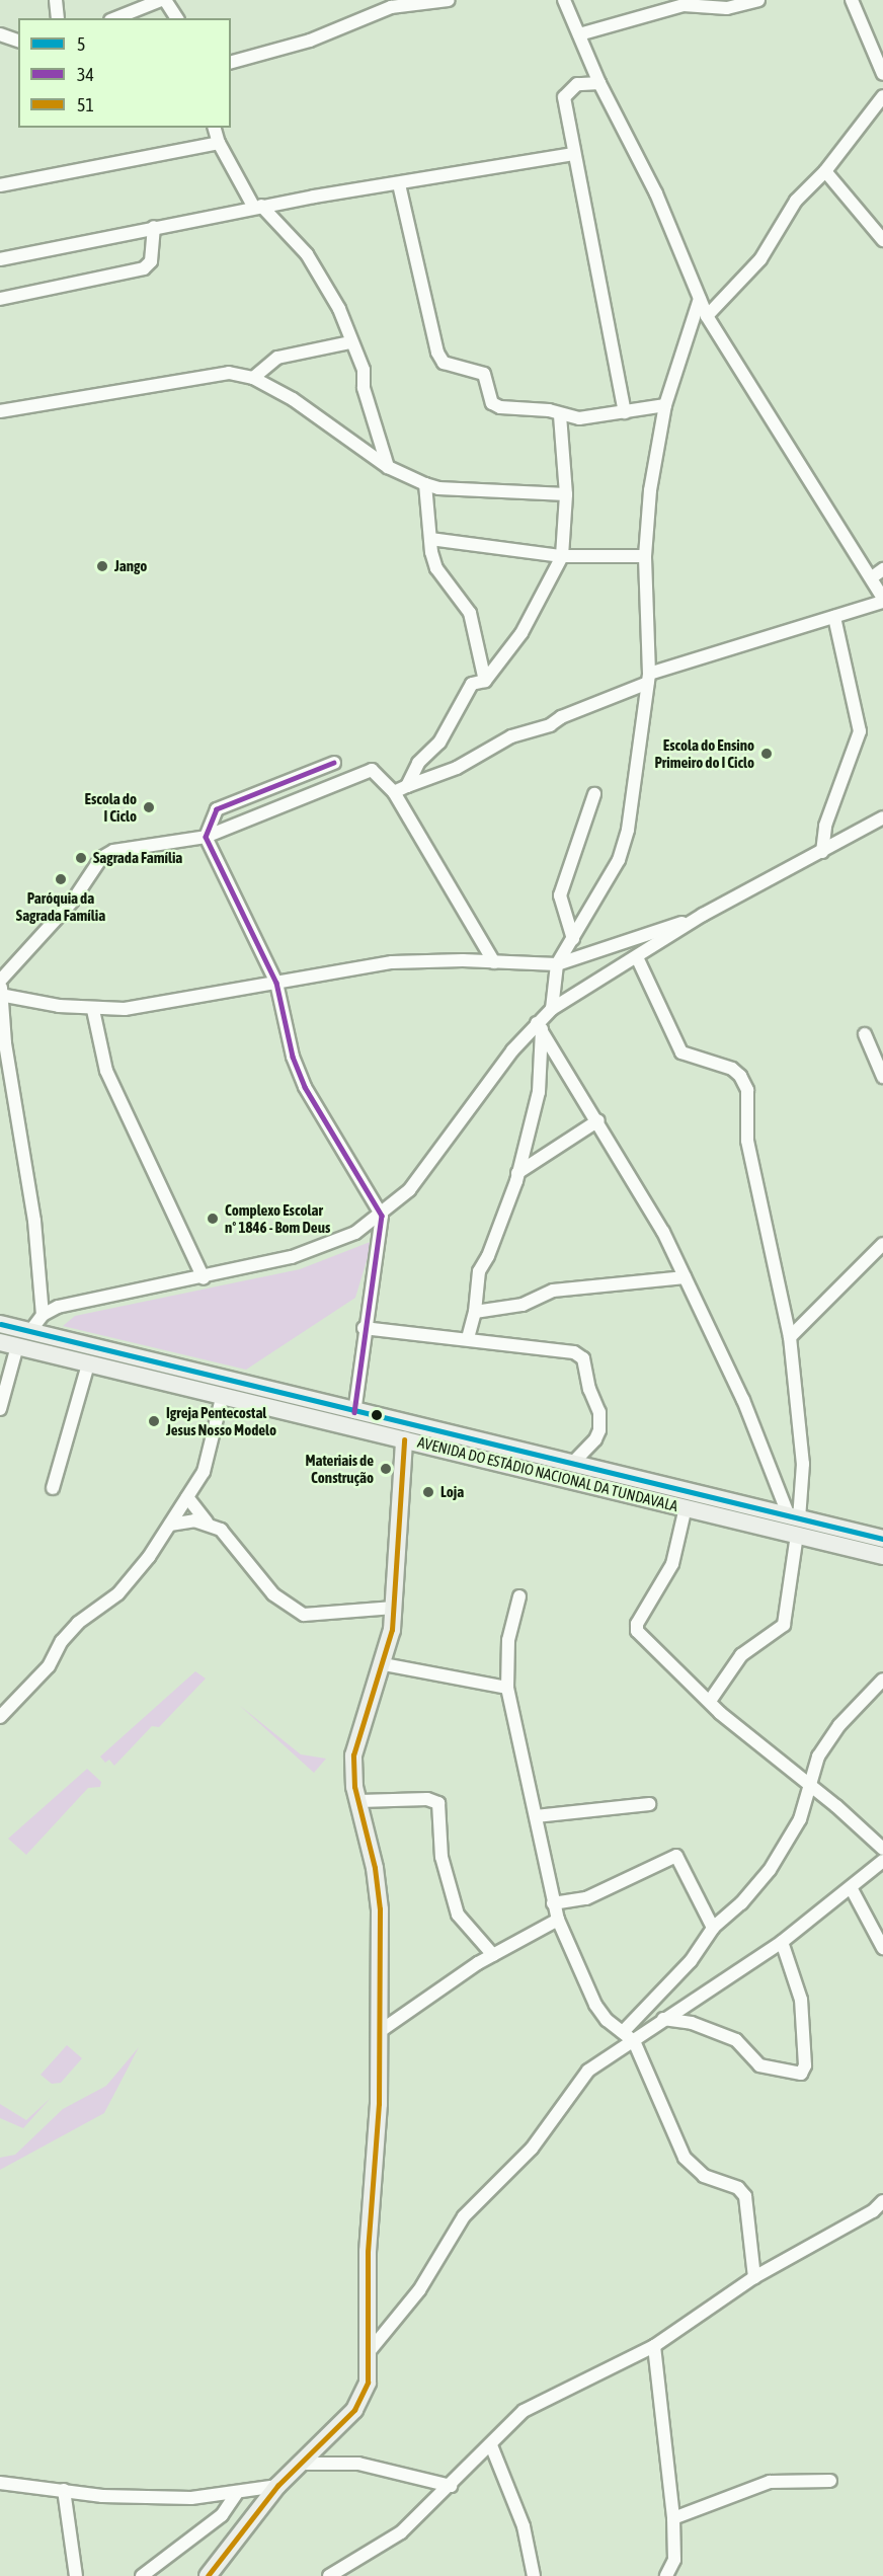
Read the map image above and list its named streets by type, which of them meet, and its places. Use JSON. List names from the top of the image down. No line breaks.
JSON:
{"streets":{"street":["AVENIDA DO ESTÁDIO NACIONAL DA TUNDAVALA"]},"places":["Jango","Escola do Ensino Primeiro do I Ciclo","Escola do I Ciclo","Sagrada Família","Paróquia da Sagrada Família","Complexo Escolar nº 1846 - Bom Deus","Igreja Pentecostal Jesus Nosso Modelo","Materiais de Construção","Loja"],"lines":["transit line 34","transit line 5","transit line 51"],"legend":["5","34","51"]}
